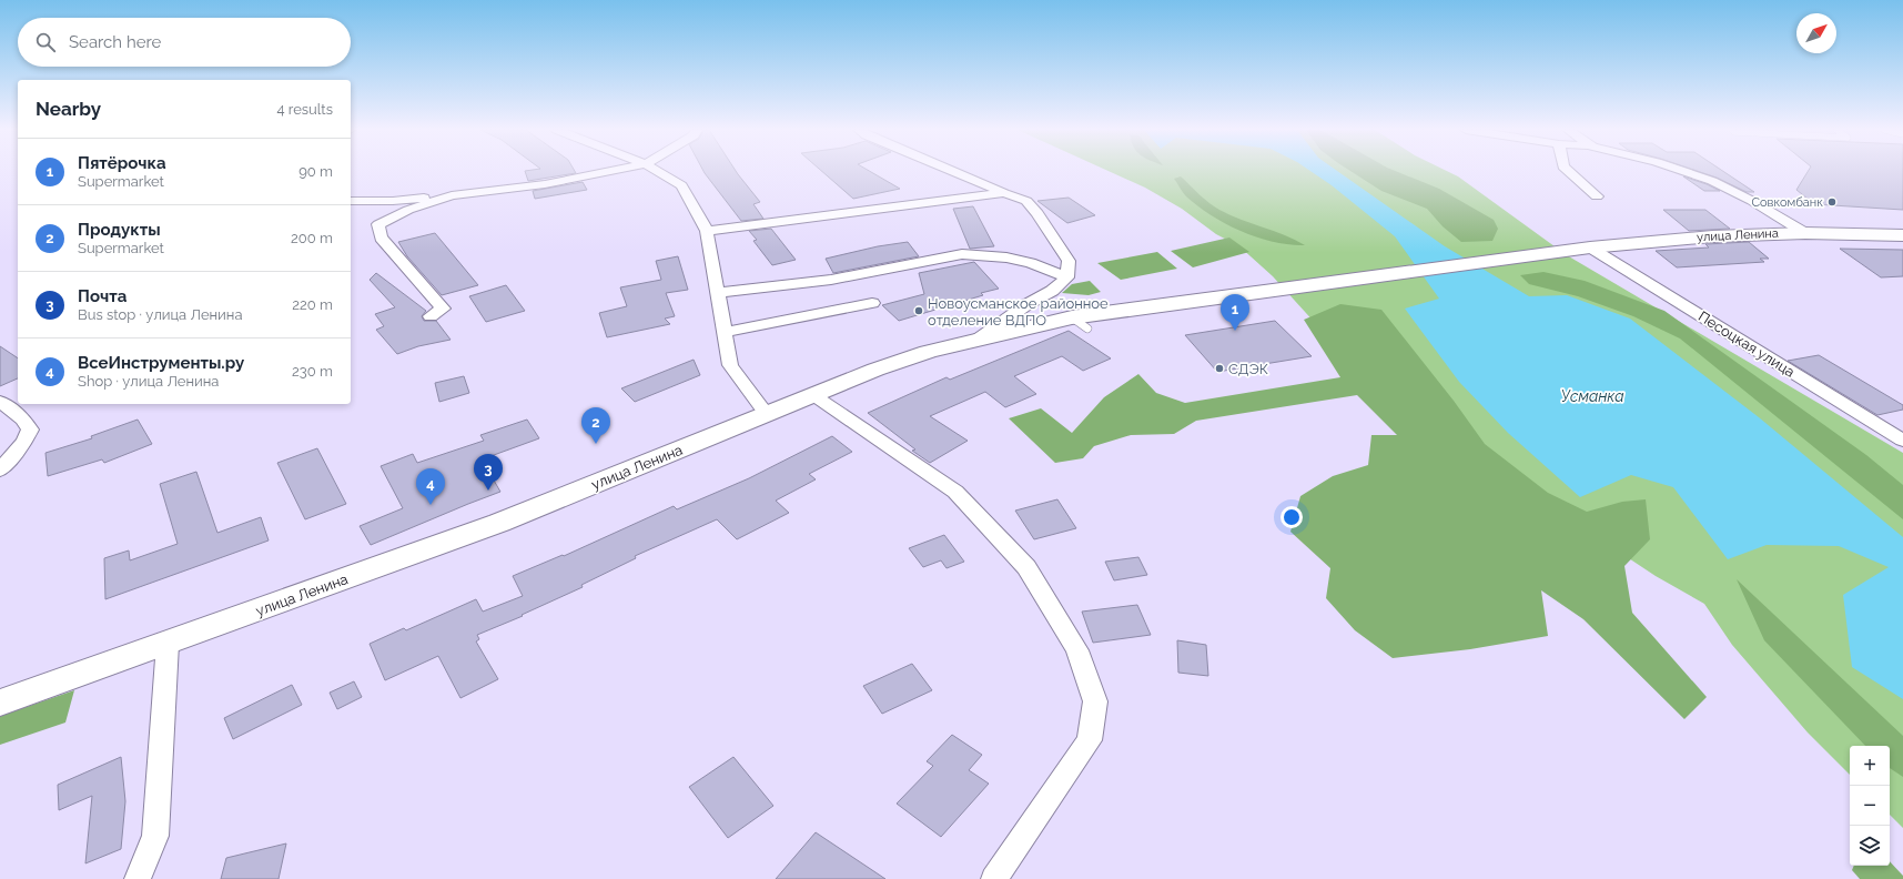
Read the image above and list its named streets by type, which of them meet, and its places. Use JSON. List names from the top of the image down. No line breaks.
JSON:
{"streets":{"main road":["улица Ленина"],"street":["Песоцкая улица"]},"crossings":[["улица Ленина","Песоцкая улица"]],"water":["Усманка"],"places":["Совкомбанк","Новоусманское районное отделение ВДПО","СДЭК"],"north":"top right","page":{"search":"Search here","heading":["Nearby","4 results"],"list":[{"mark":"1","name":"Пятёрочка","note":"Supermarket","value":"90 m"},{"mark":"2","name":"Продукты","note":"Supermarket","value":"200 m"},{"mark":"3","name":"Почта","note":"Bus stop · улица Ленина","value":"220 m"},{"mark":"4","name":"ВсеИнструменты.ру","note":"Shop · улица Ленина","value":"230 m"}],"pins":["1","2","3","4"],"map_buttons":["+","−"]}}
